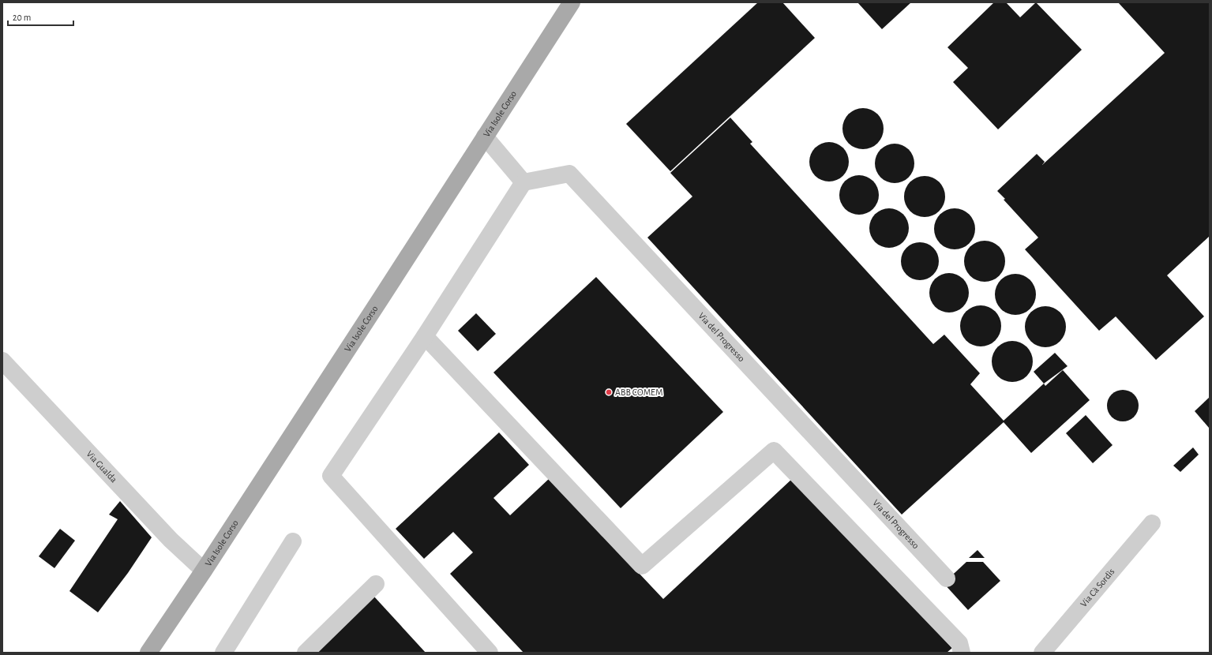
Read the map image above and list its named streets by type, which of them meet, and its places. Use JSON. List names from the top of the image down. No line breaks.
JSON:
{"streets":{"main road":["Via Isole Corso"],"street":["Via del Progresso","Via Gualda","Via Cà Sordìs"]},"crossings":[["Via Isole Corso","Via Gualda"]],"places":["ABB COMEM"],"scale_bar":"20 m"}
